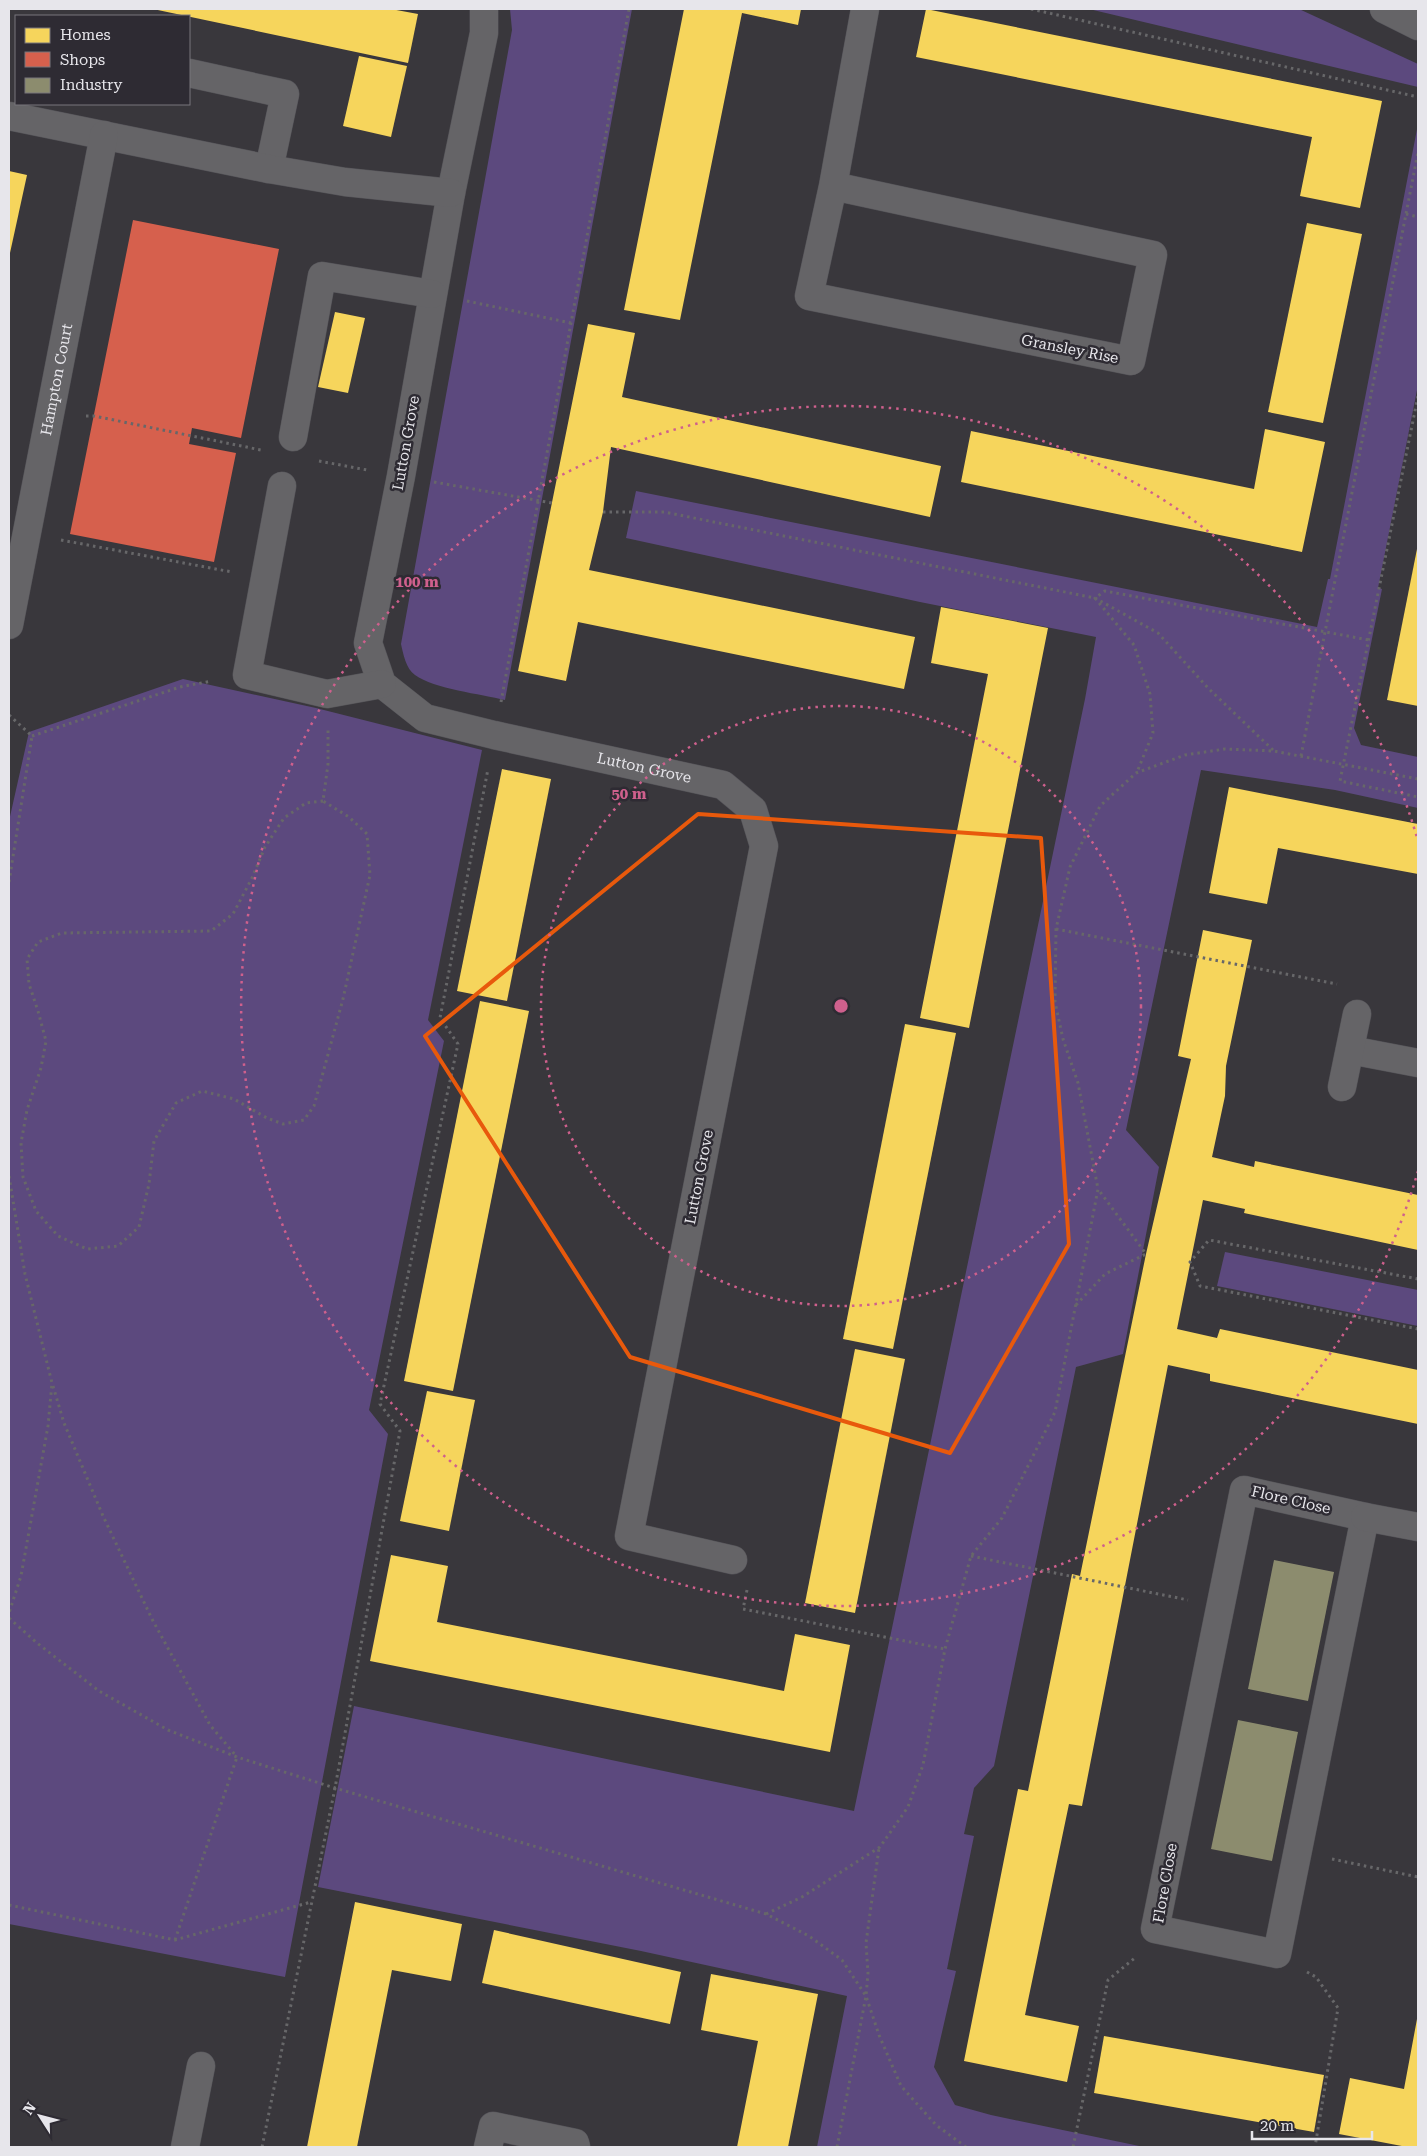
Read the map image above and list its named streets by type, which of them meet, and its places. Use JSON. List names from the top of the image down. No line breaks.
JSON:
{"streets":{"street":["Gransley Rise","Hampton Court","Lutton Grove","Flore Close"]},"legend":["Homes","Shops","Industry"],"scale_bar":"20 m","north":"top left","rings":["100 m","50 m"]}
